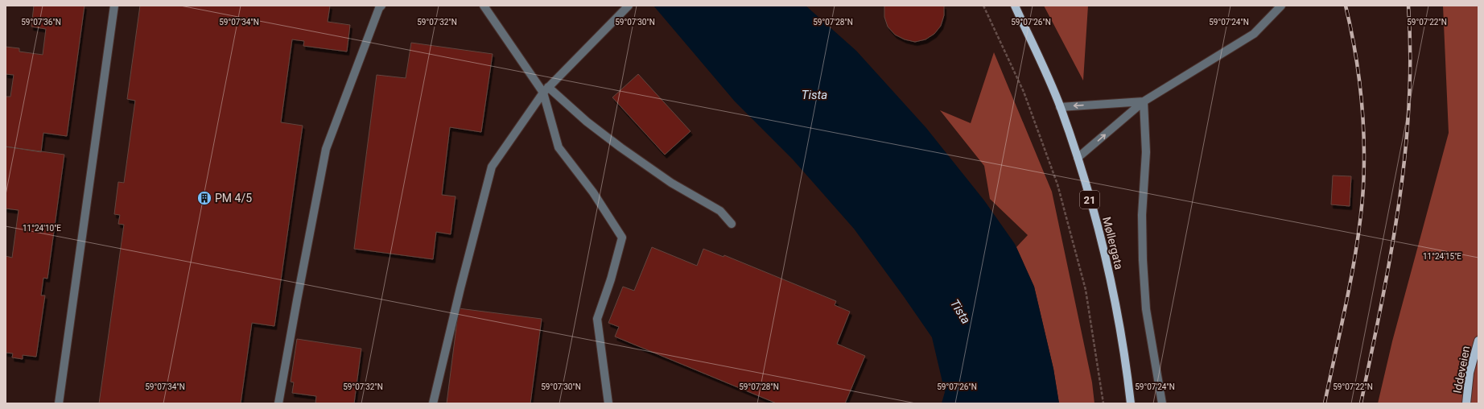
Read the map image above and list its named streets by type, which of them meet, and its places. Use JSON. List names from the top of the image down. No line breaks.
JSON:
{"streets":{"main road":["21","Møllergata","Iddeveien"]},"water":["Tista"],"places":{"building":["PM 4/5"]},"coordinates":["59°07'36\"N","59°07'34\"N","59°07'32\"N","59°07'30\"N","59°07'28\"N","59°07'26\"N","59°07'24\"N","59°07'22\"N","11°24'10\"E","11°24'15\"E"]}
